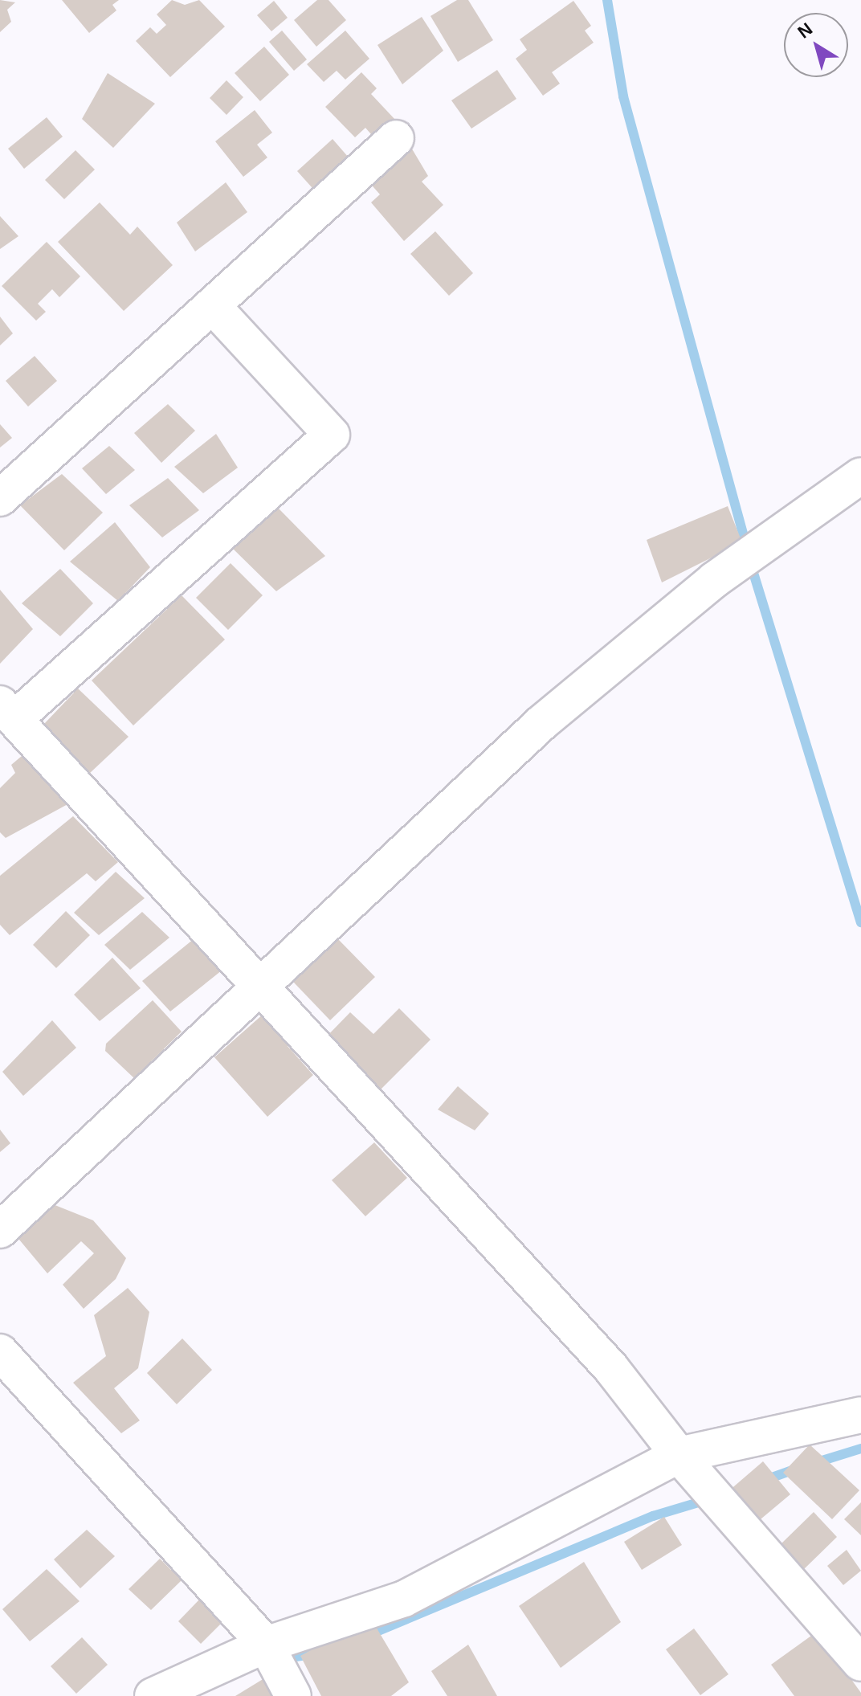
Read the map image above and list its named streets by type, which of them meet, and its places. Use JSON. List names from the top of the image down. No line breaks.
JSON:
{"north":"top left"}
